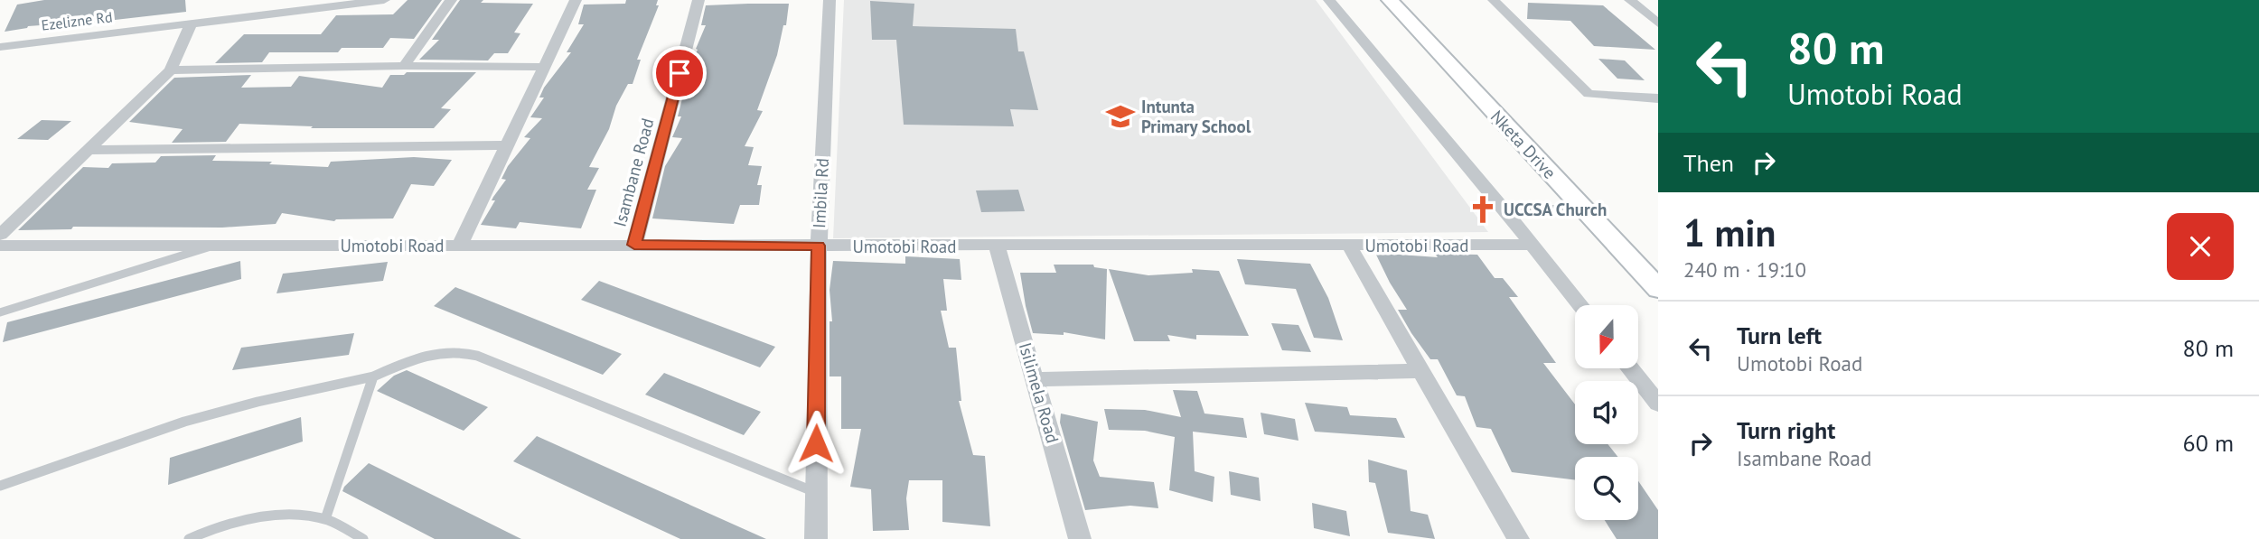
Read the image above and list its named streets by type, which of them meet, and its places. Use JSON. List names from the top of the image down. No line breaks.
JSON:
{"streets":{"street":["Ezelizne Rd","Nketa Drive","Isambane Road","Imbila Rd","Umotobi Road","Isilimela Road"]},"crossings":[["Isambane Road","Umotobi Road"],["Imbila Rd","Umotobi Road"],["Umotobi Road","Isilimela Road"]],"places":{"school or university":["Intunta Primary School"],"church":["UCCSA Church"]},"north":"bottom","page":{"turn":["80 m","Umotobi Road"],"then":"Then","heading":["1 min","240 m · 19:10"],"list":[{"name":"Turn left","note":"Umotobi Road","value":"80 m"},{"name":"Turn right","note":"Isambane Road","value":"60 m"}]}}
